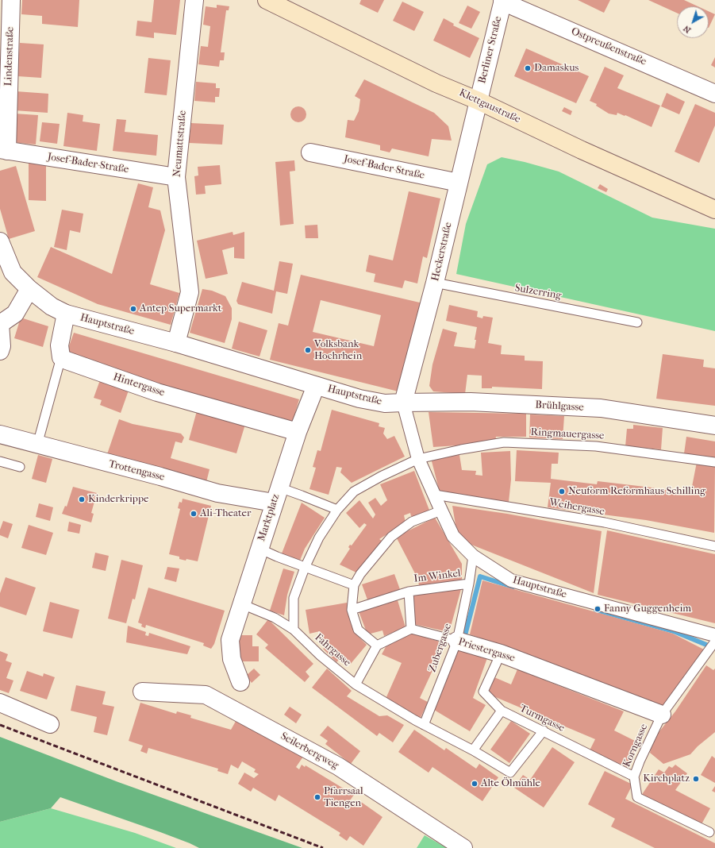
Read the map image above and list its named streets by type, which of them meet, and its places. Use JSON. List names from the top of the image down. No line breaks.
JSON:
{"streets":{"main road":["Klettgaustraße"],"street":["Ostpreußenstraße","Berliner Straße","Lindenstraße","Neumattstraße","Josef-Bader-Straße","Heckerstraße","Hauptstraße","Hintergasse","Brühlgasse","Trottengasse","Marktplatz","Priestergasse","Seilerbergweg"],"lane":["Sulzerring","Ringmauergasse","Weihergasse","Im Winkel","Zubergasse","Fahrgasse","Turmgasse","Korngasse"]},"crossings":[["Ostpreußenstraße","Berliner Straße"],["Berliner Straße","Klettgaustraße"],["Berliner Straße","Heckerstraße"],["Lindenstraße","Josef-Bader-Straße"],["Klettgaustraße","Heckerstraße"],["Neumattstraße","Josef-Bader-Straße"],["Neumattstraße","Hauptstraße"],["Josef-Bader-Straße","Heckerstraße"],["Heckerstraße","Sulzerring"],["Heckerstraße","Hauptstraße"],["Heckerstraße","Brühlgasse"],["Hauptstraße","Brühlgasse"],["Hauptstraße","Ringmauergasse"],["Hauptstraße","Weihergasse"],["Hauptstraße","Marktplatz"],["Hauptstraße","Zubergasse"],["Hintergasse","Marktplatz"],["Trottengasse","Marktplatz"],["Marktplatz","Fahrgasse"],["Im Winkel","Zubergasse"],["Im Winkel","Priestergasse"],["Zubergasse","Fahrgasse"],["Zubergasse","Priestergasse"],["Fahrgasse","Turmgasse"],["Priestergasse","Turmgasse"],["Priestergasse","Korngasse"],["Turmgasse","Korngasse"]],"places":["Damaskus","Antep Supermarkt","Volksbank Hochrhein","Neuform Reformhaus Schilling","Kinderkrippe","Ali-Theater","Fanny Guggenheim","Kirchplatz","Alte Ölmühle","Pfarrsaal Tiengen"],"north":"bottom left"}
